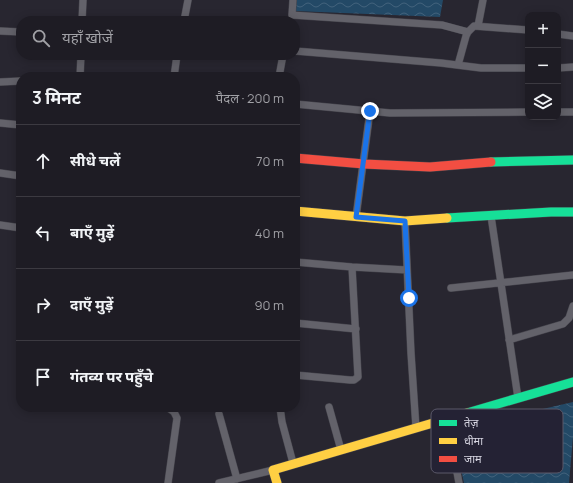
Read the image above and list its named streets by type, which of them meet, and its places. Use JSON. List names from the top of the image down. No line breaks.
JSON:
{"legend":["तेज़","धीमा","जाम"],"page":{"map_buttons":["+","−"],"search":"यहाँ खोजें","heading":["3 मिनट","पैदल · 200 m"],"list":[["सीधे चलें","70 m"],["बाएँ मुड़ें","40 m"],["दाएँ मुड़ें","90 m"],"गंतव्य पर पहुँचे"]}}
